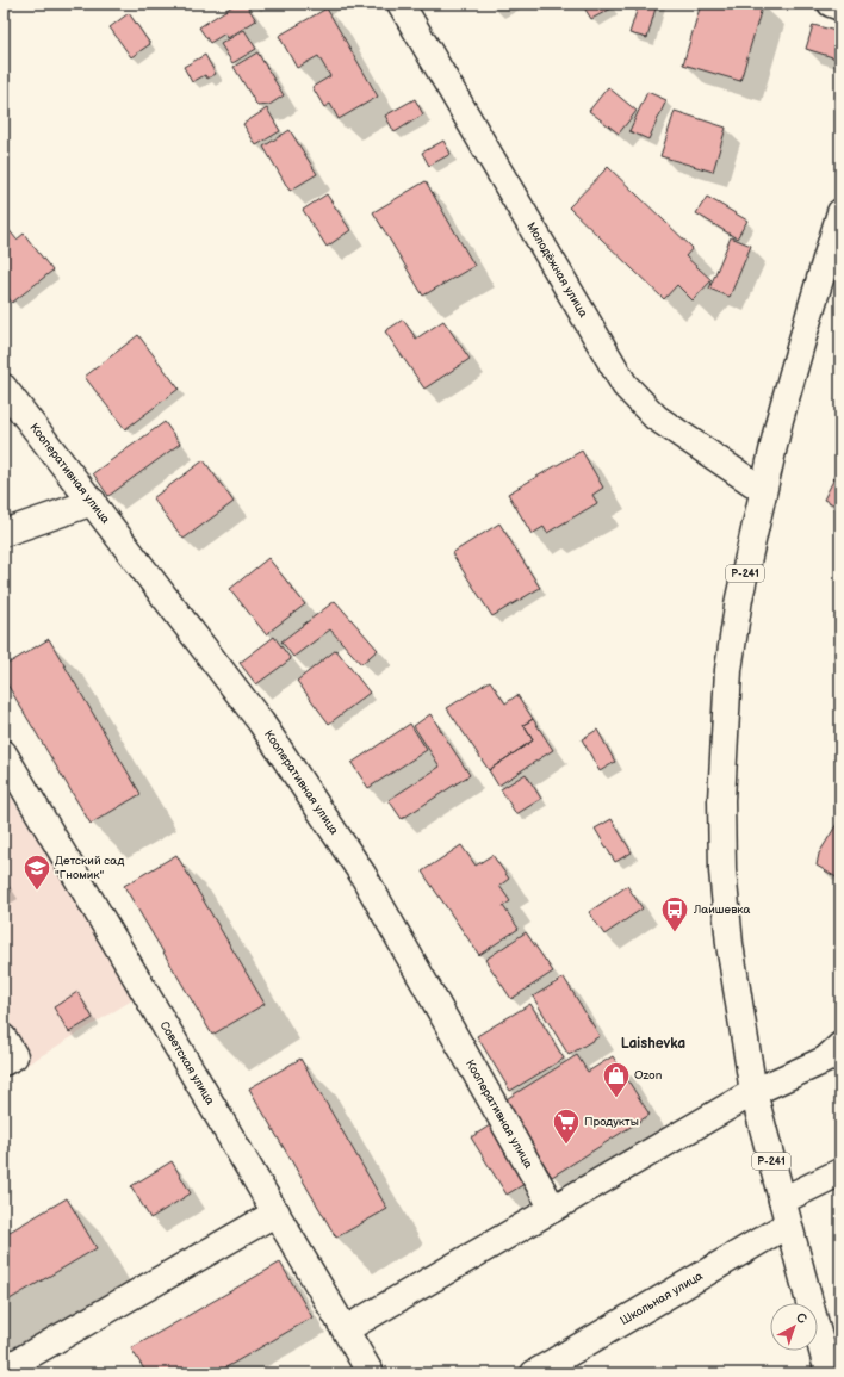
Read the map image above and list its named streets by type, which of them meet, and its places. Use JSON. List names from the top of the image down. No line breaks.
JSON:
{"streets":{"main road":["Молодёжная улица","Кооперативная улица","Р-241","Советская улица","Школьная улица"]},"crossings":[["Молодёжная улица","Р-241"],["Р-241","Школьная улица"]],"districts":["Laishevka"],"places":{"school or university":["Детский сад \"Гномик\""],"bus stop":["Лаишевка"],"shop":["Ozon"],"supermarket":["Продукты"]},"north":"top right"}
